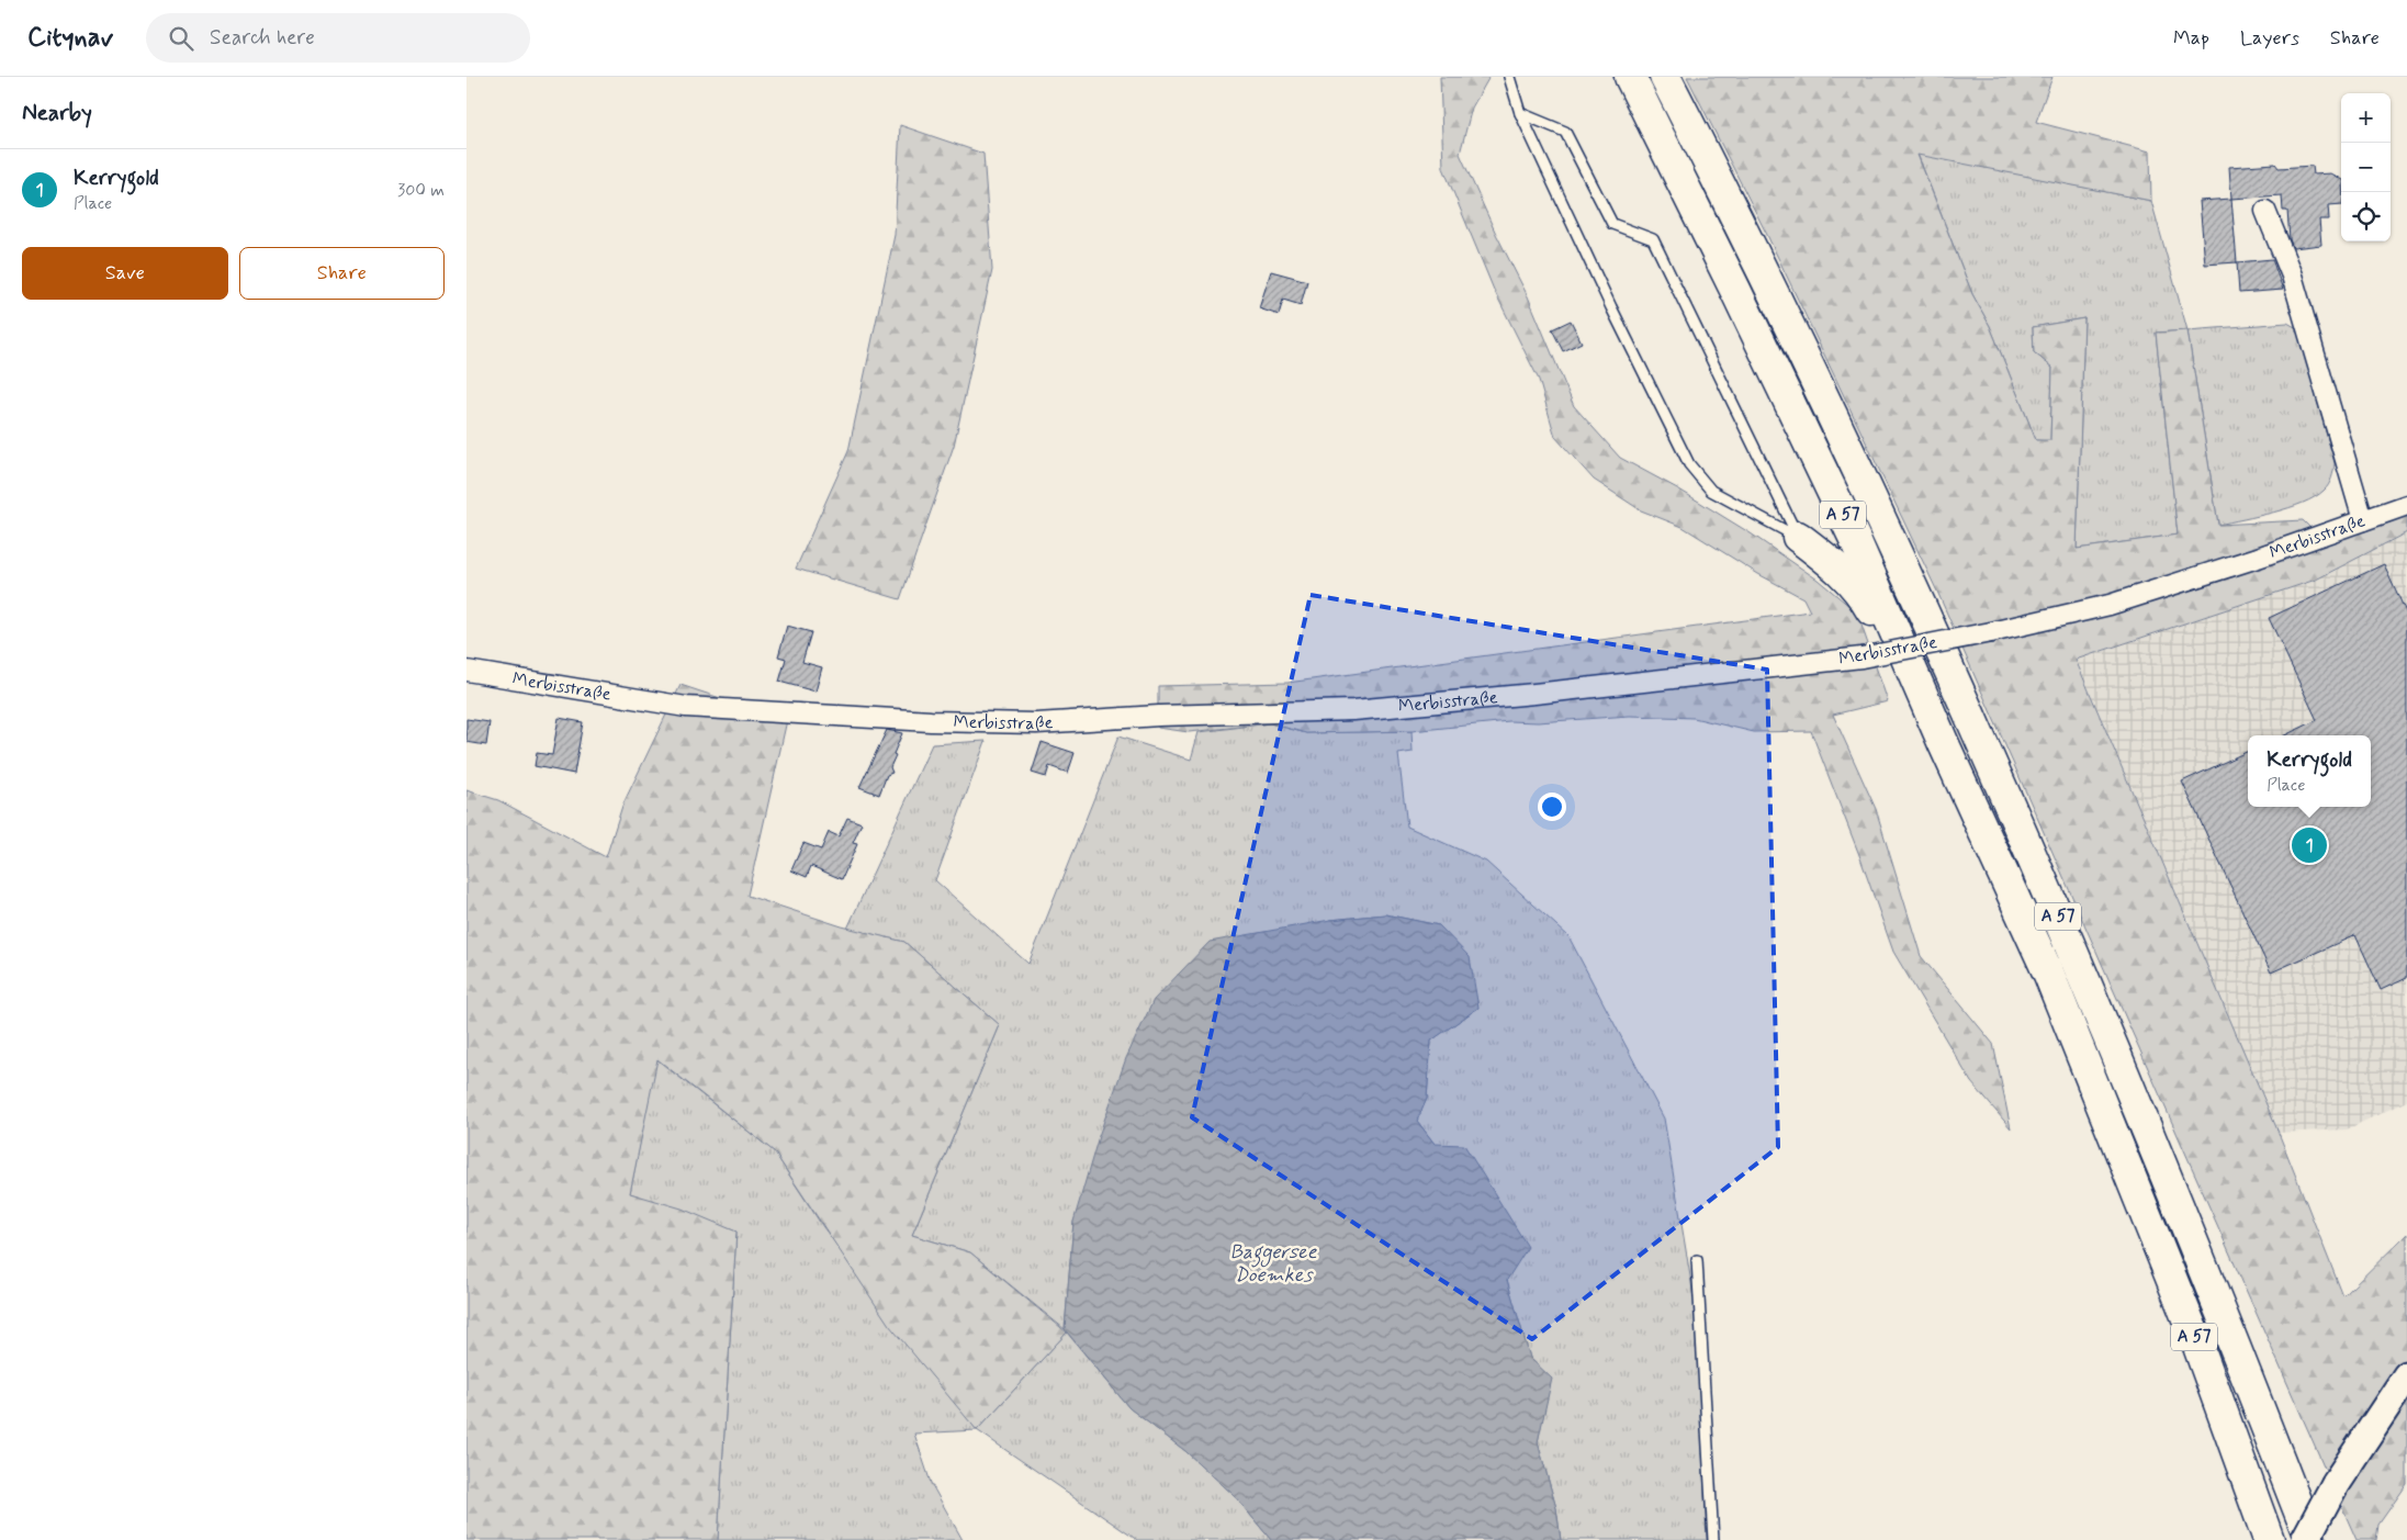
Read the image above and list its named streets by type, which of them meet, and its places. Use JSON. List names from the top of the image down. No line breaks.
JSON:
{"streets":{"highway":["A 57"],"street":["Merbisstraße"]},"water":["Baggersee Doemkes"],"page":{"header":"Citynav","search":"Search here","nav":["Map","Layers","Share"],"heading":"Nearby","map_buttons":["+","−"],"list":[{"mark":"1","name":"Kerrygold","note":"Place","value":"300 m"}],"buttons":["Save","Share"],"popup":["Kerrygold","Place"],"pins":"1"}}
